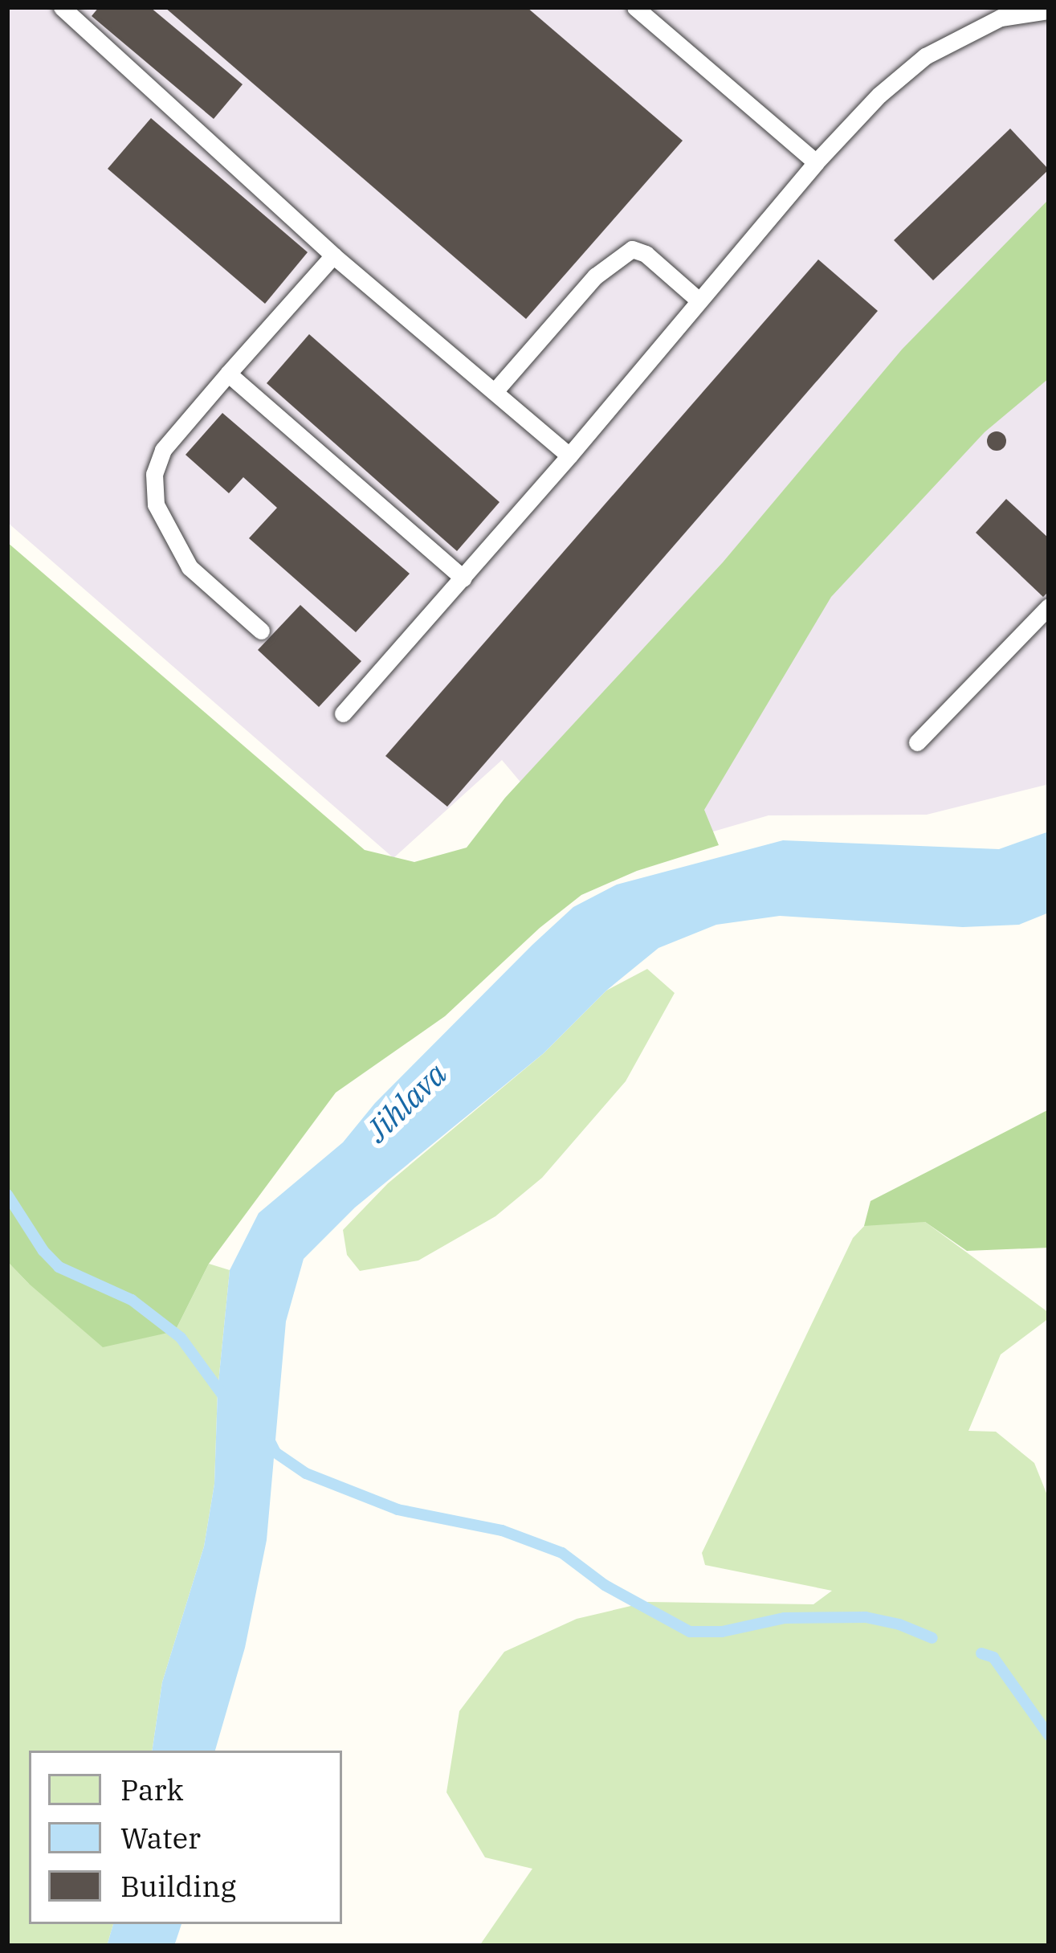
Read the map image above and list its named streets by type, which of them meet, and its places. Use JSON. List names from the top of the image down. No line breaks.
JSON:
{"water":["Jihlava"],"legend":["Park","Water","Building"]}
